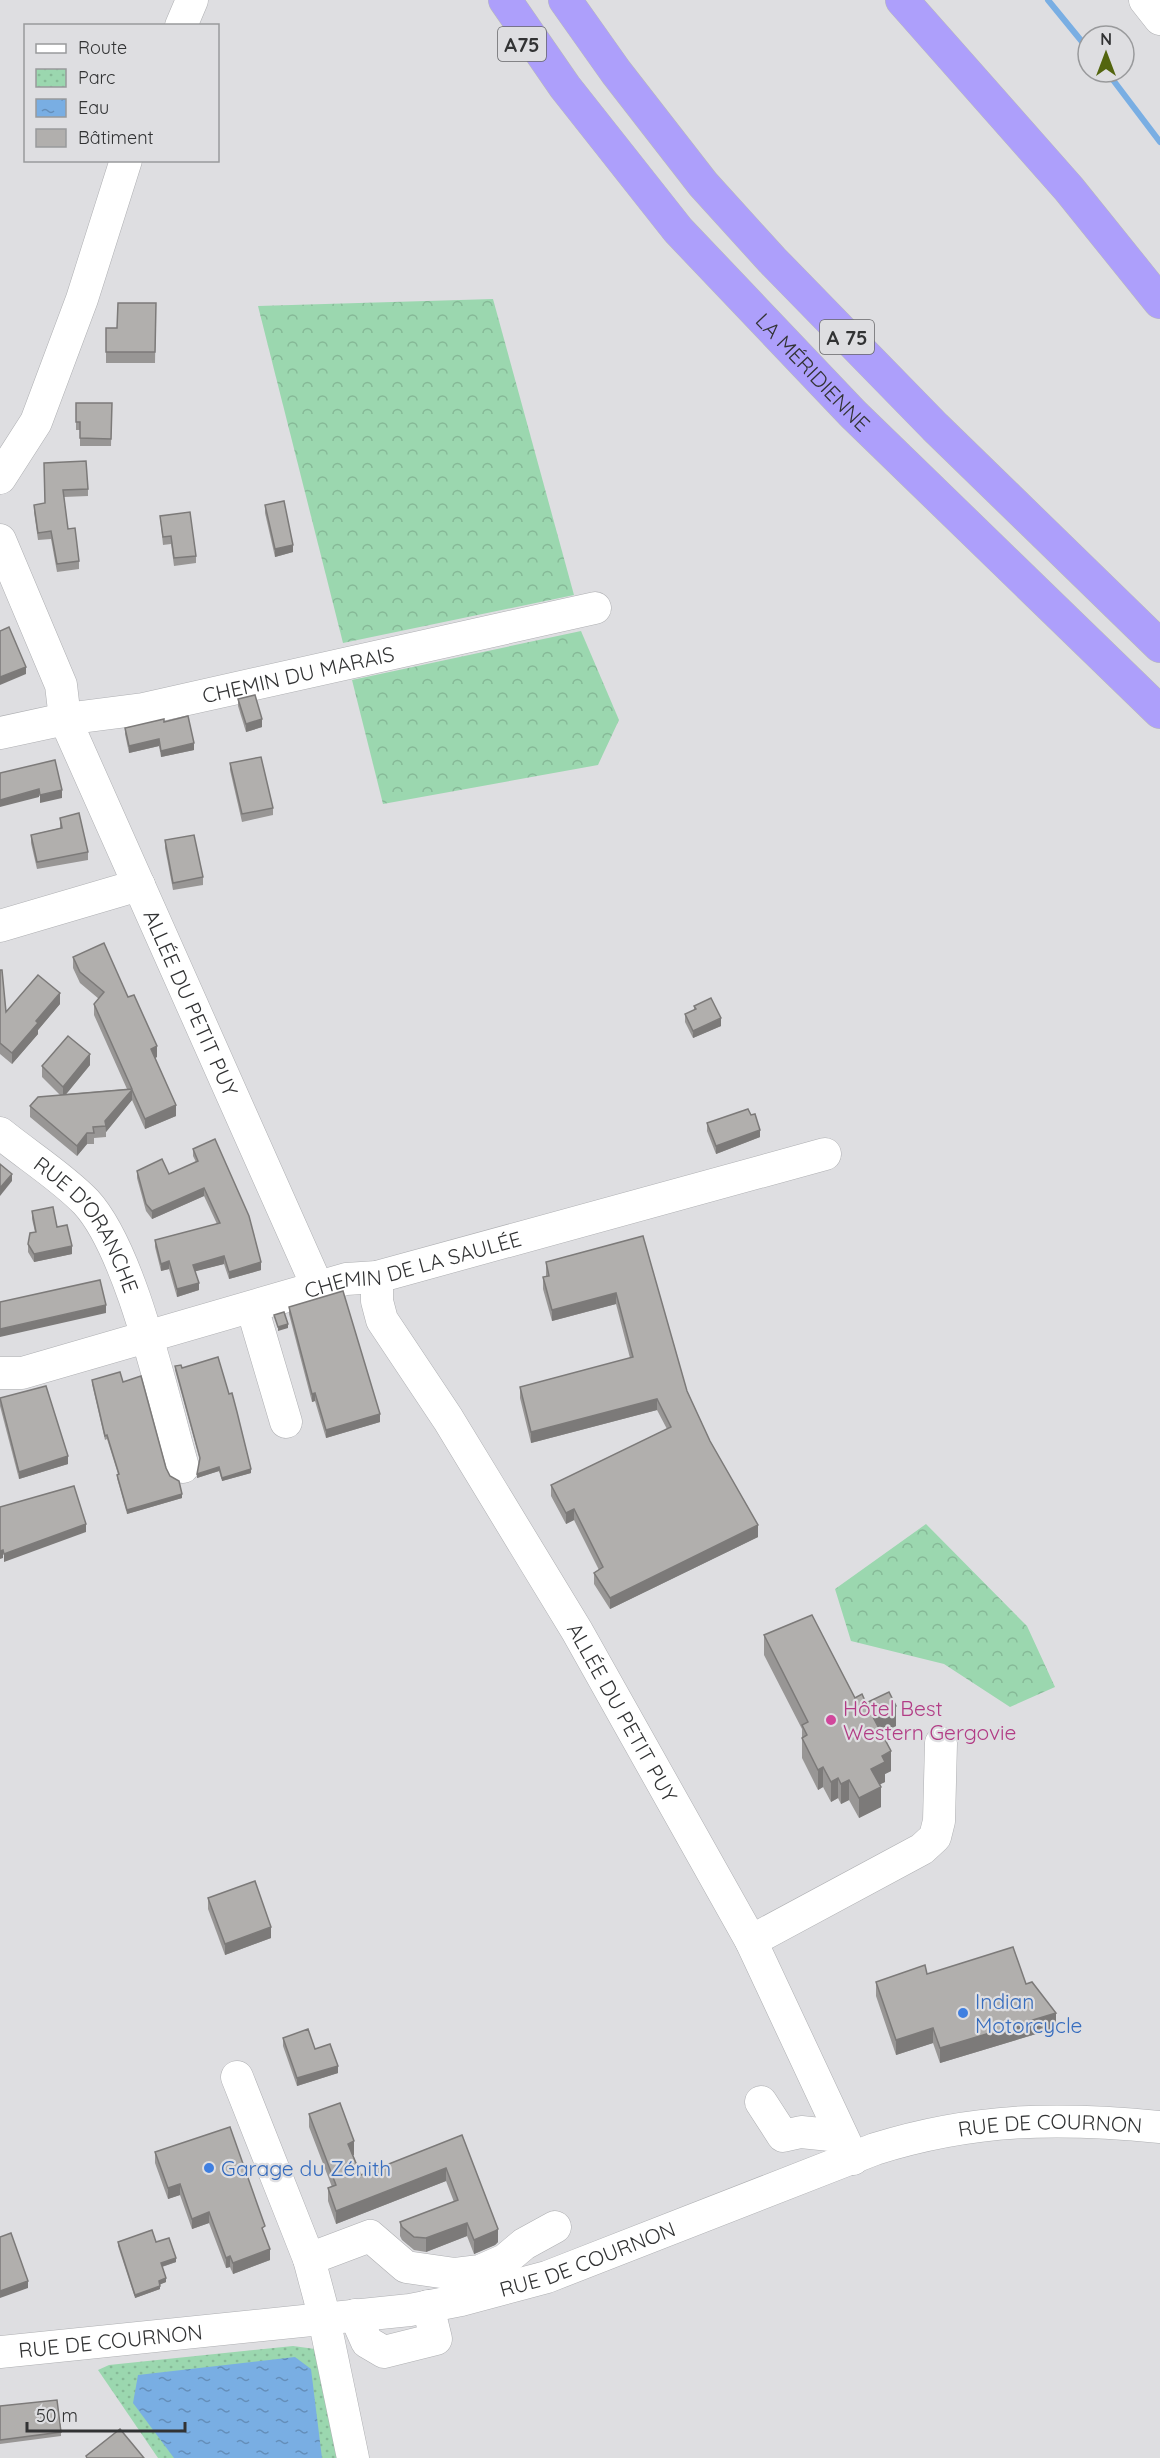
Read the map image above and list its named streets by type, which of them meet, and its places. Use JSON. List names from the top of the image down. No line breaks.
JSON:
{"streets":{"highway":["A75","A 75","LA MÉRIDIENNE"],"street":["CHEMIN DU MARAIS","ALLÉE DU PETIT PUY","RUE D'ORANCHE","CHEMIN DE LA SAULÉE","RUE DE COURNON"]},"crossings":[["A75","LA MÉRIDIENNE"],["CHEMIN DU MARAIS","ALLÉE DU PETIT PUY"],["ALLÉE DU PETIT PUY","CHEMIN DE LA SAULÉE"],["ALLÉE DU PETIT PUY","RUE DE COURNON"],["RUE D'ORANCHE","CHEMIN DE LA SAULÉE"]],"places":["Hôtel Best Western Gergovie","Indian Motorcycle","Garage du Zénith"],"legend":["Route","Parc","Eau","Bâtiment"],"scale_bar":"50 m","north":"top"}
